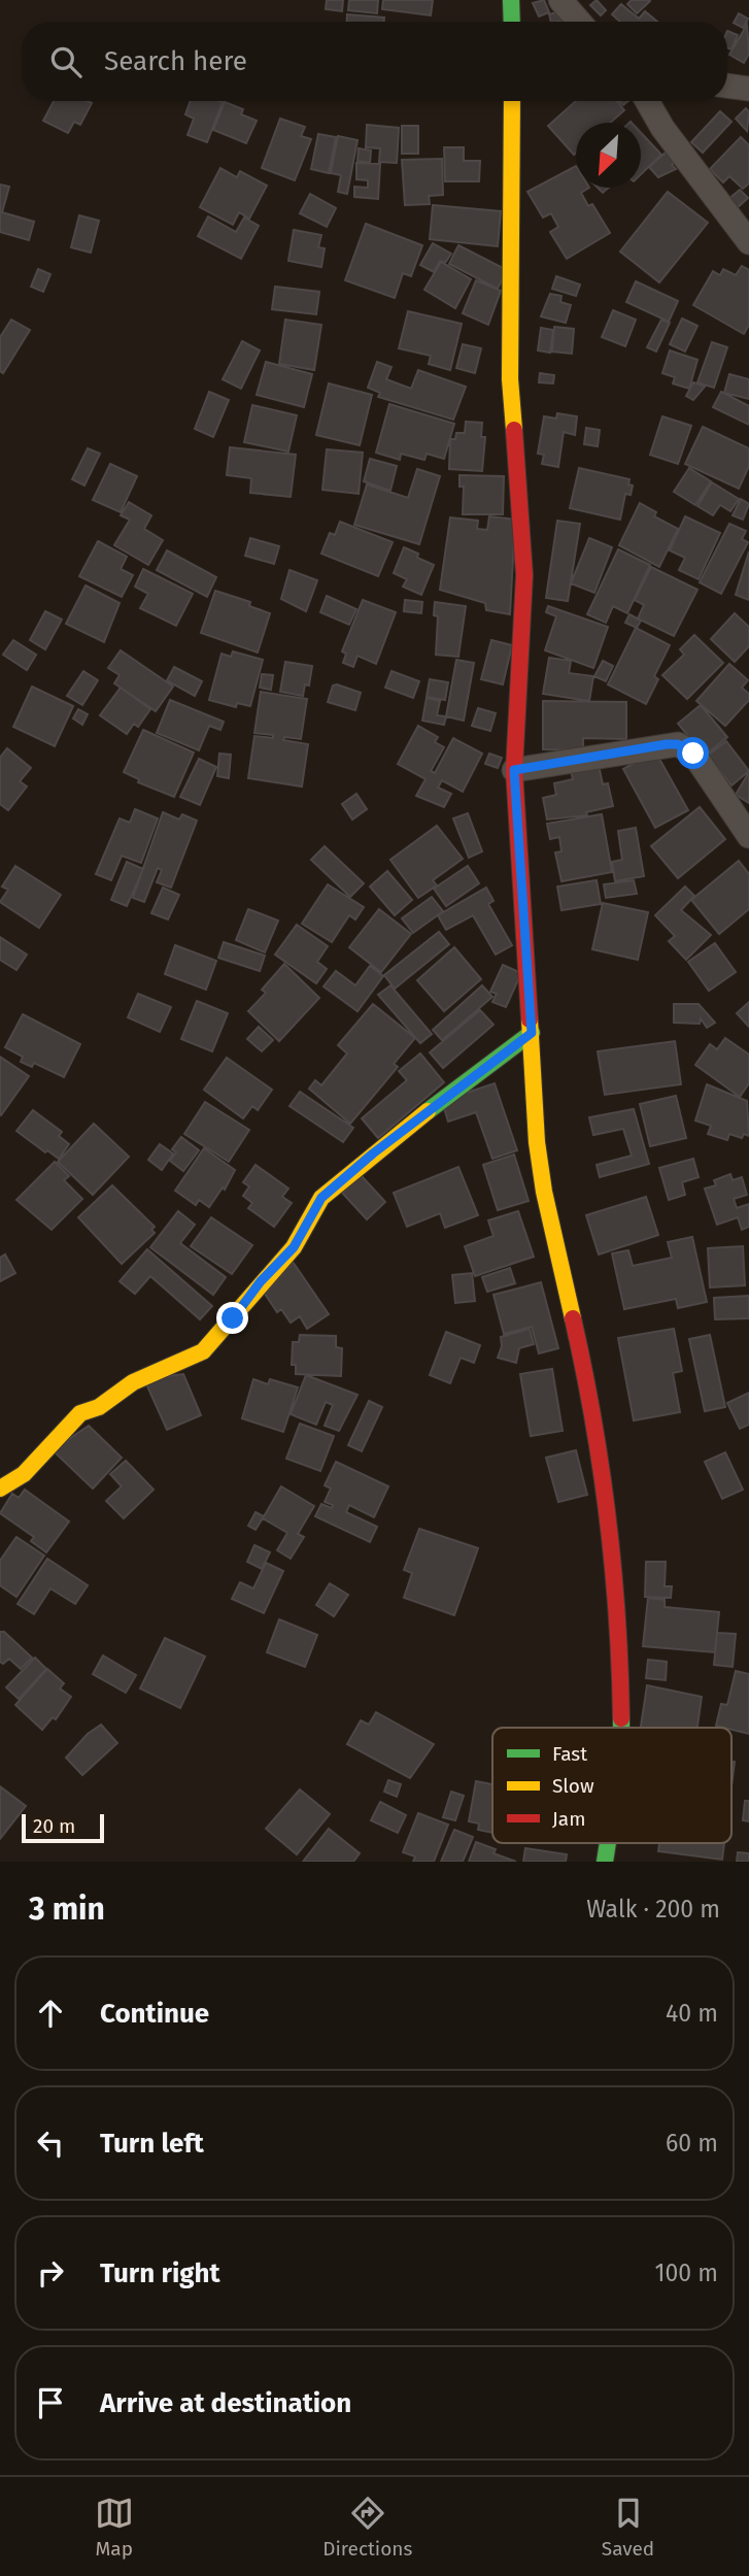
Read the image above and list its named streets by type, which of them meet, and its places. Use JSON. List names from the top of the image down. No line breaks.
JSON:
{"legend":["Fast","Slow","Jam"],"scale_bar":"20 m","north":"bottom left","page":{"search":"Search here","scale":"20 m","heading":["3 min","Walk · 200 m"],"list":[["Continue","40 m"],["Turn left","60 m"],["Turn right","100 m"],"Arrive at destination"],"nav":["Map","Directions","Saved"]}}
